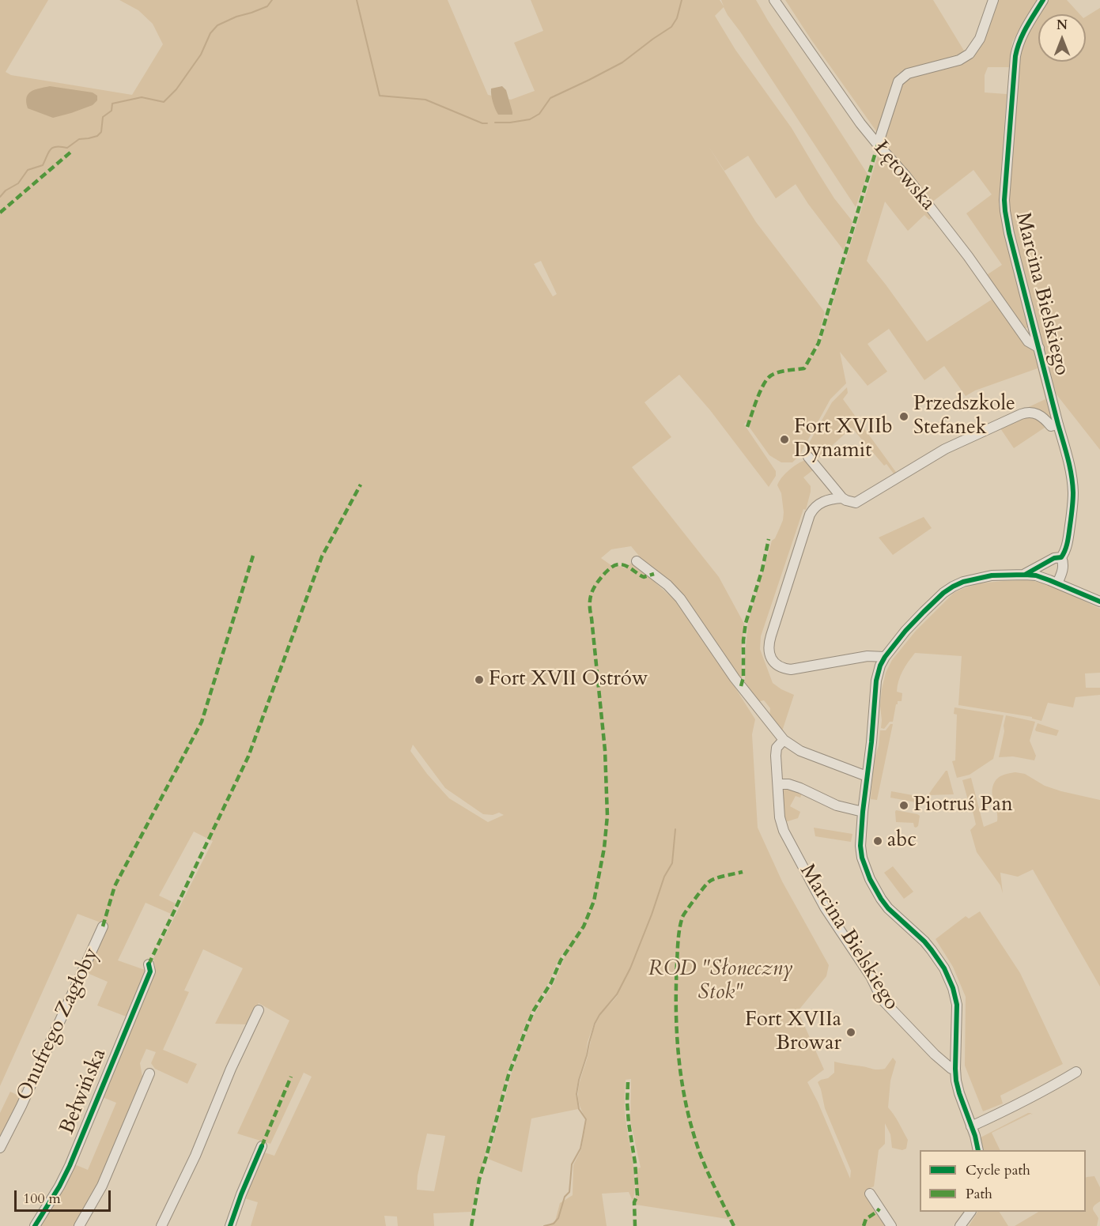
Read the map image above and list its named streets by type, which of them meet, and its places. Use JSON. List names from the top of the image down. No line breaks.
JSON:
{"streets":{"street":["Łętowska","Marcina Bielskiego","Onufrego Zagłoby","Bełwińska"]},"crossings":[["Łętowska","Marcina Bielskiego"]],"parks":["ROD \"Słoneczny Stok\""],"places":["Przedszkole Stefanek","Fort XVIIb Dynamit","Fort XVII Ostrów","Piotruś Pan","abc","Fort XVIIa Browar"],"legend":["Cycle path","Path"],"scale_bar":"100 m","north":"top"}
